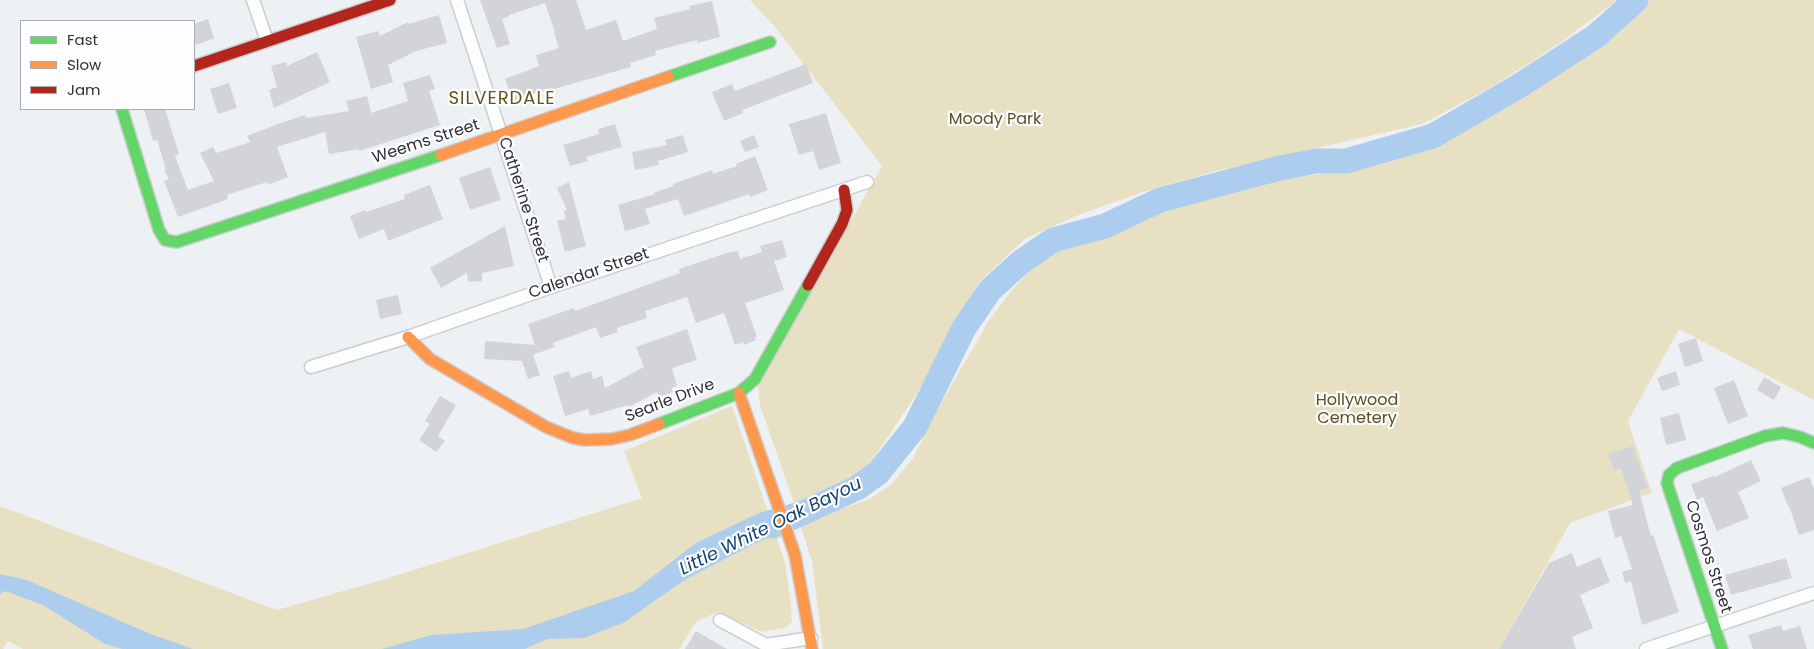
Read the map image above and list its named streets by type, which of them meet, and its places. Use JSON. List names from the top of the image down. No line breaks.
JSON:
{"streets":{"street":["Weems Street","Catherine Street","Calendar Street","Searle Drive","Cosmos Street"]},"crossings":[["Weems Street","Catherine Street"],["Catherine Street","Calendar Street"],["Calendar Street","Searle Drive"]],"districts":["SILVERDALE"],"water":["Little White Oak Bayou"],"parks":["Moody Park","Hollywood Cemetery"],"legend":["Fast","Slow","Jam"]}
